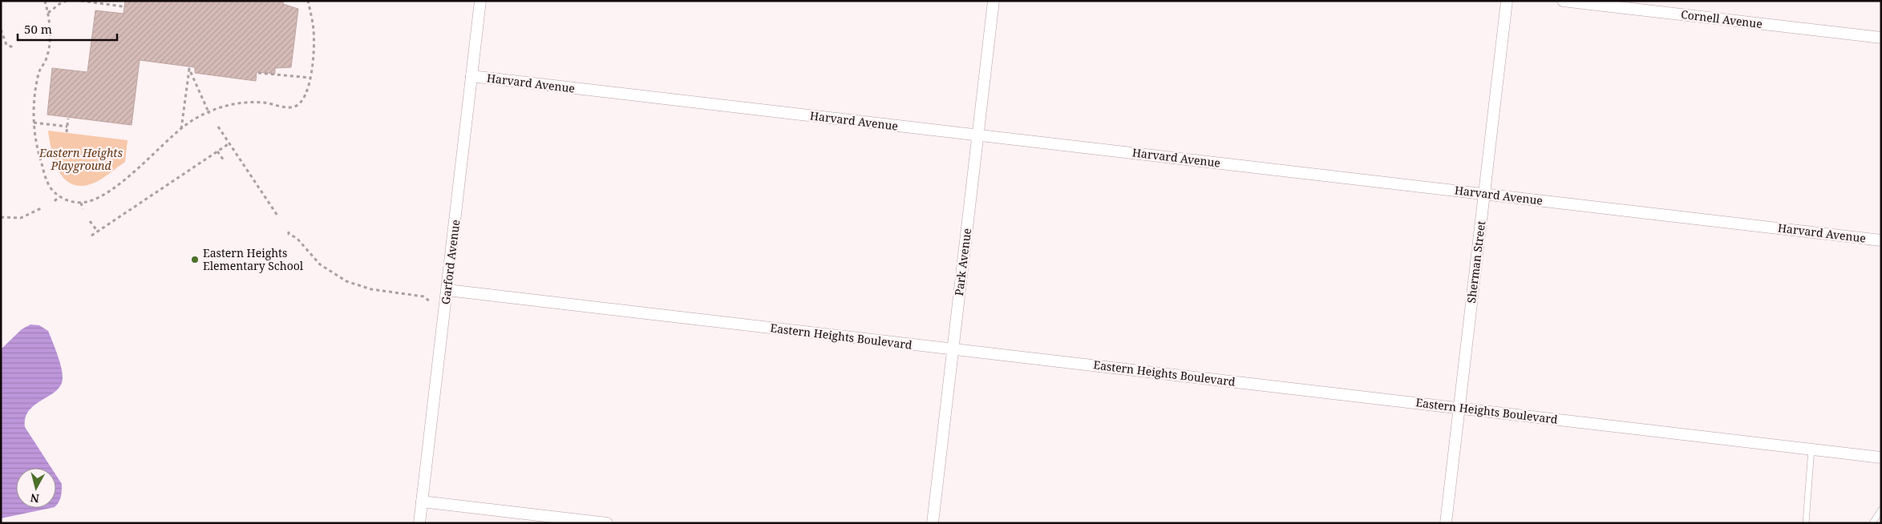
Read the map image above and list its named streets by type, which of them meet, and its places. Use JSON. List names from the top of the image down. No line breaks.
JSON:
{"streets":{"street":["Cornell Avenue","Harvard Avenue","Garford Avenue","Park Avenue","Sherman Street","Eastern Heights Boulevard"]},"crossings":[["Harvard Avenue","Garford Avenue"],["Harvard Avenue","Park Avenue"],["Harvard Avenue","Sherman Street"],["Garford Avenue","Eastern Heights Boulevard"],["Park Avenue","Eastern Heights Boulevard"],["Sherman Street","Eastern Heights Boulevard"]],"parks":["Eastern Heights Playground"],"places":["Eastern Heights Elementary School"],"scale_bar":"50 m","north":"bottom"}
